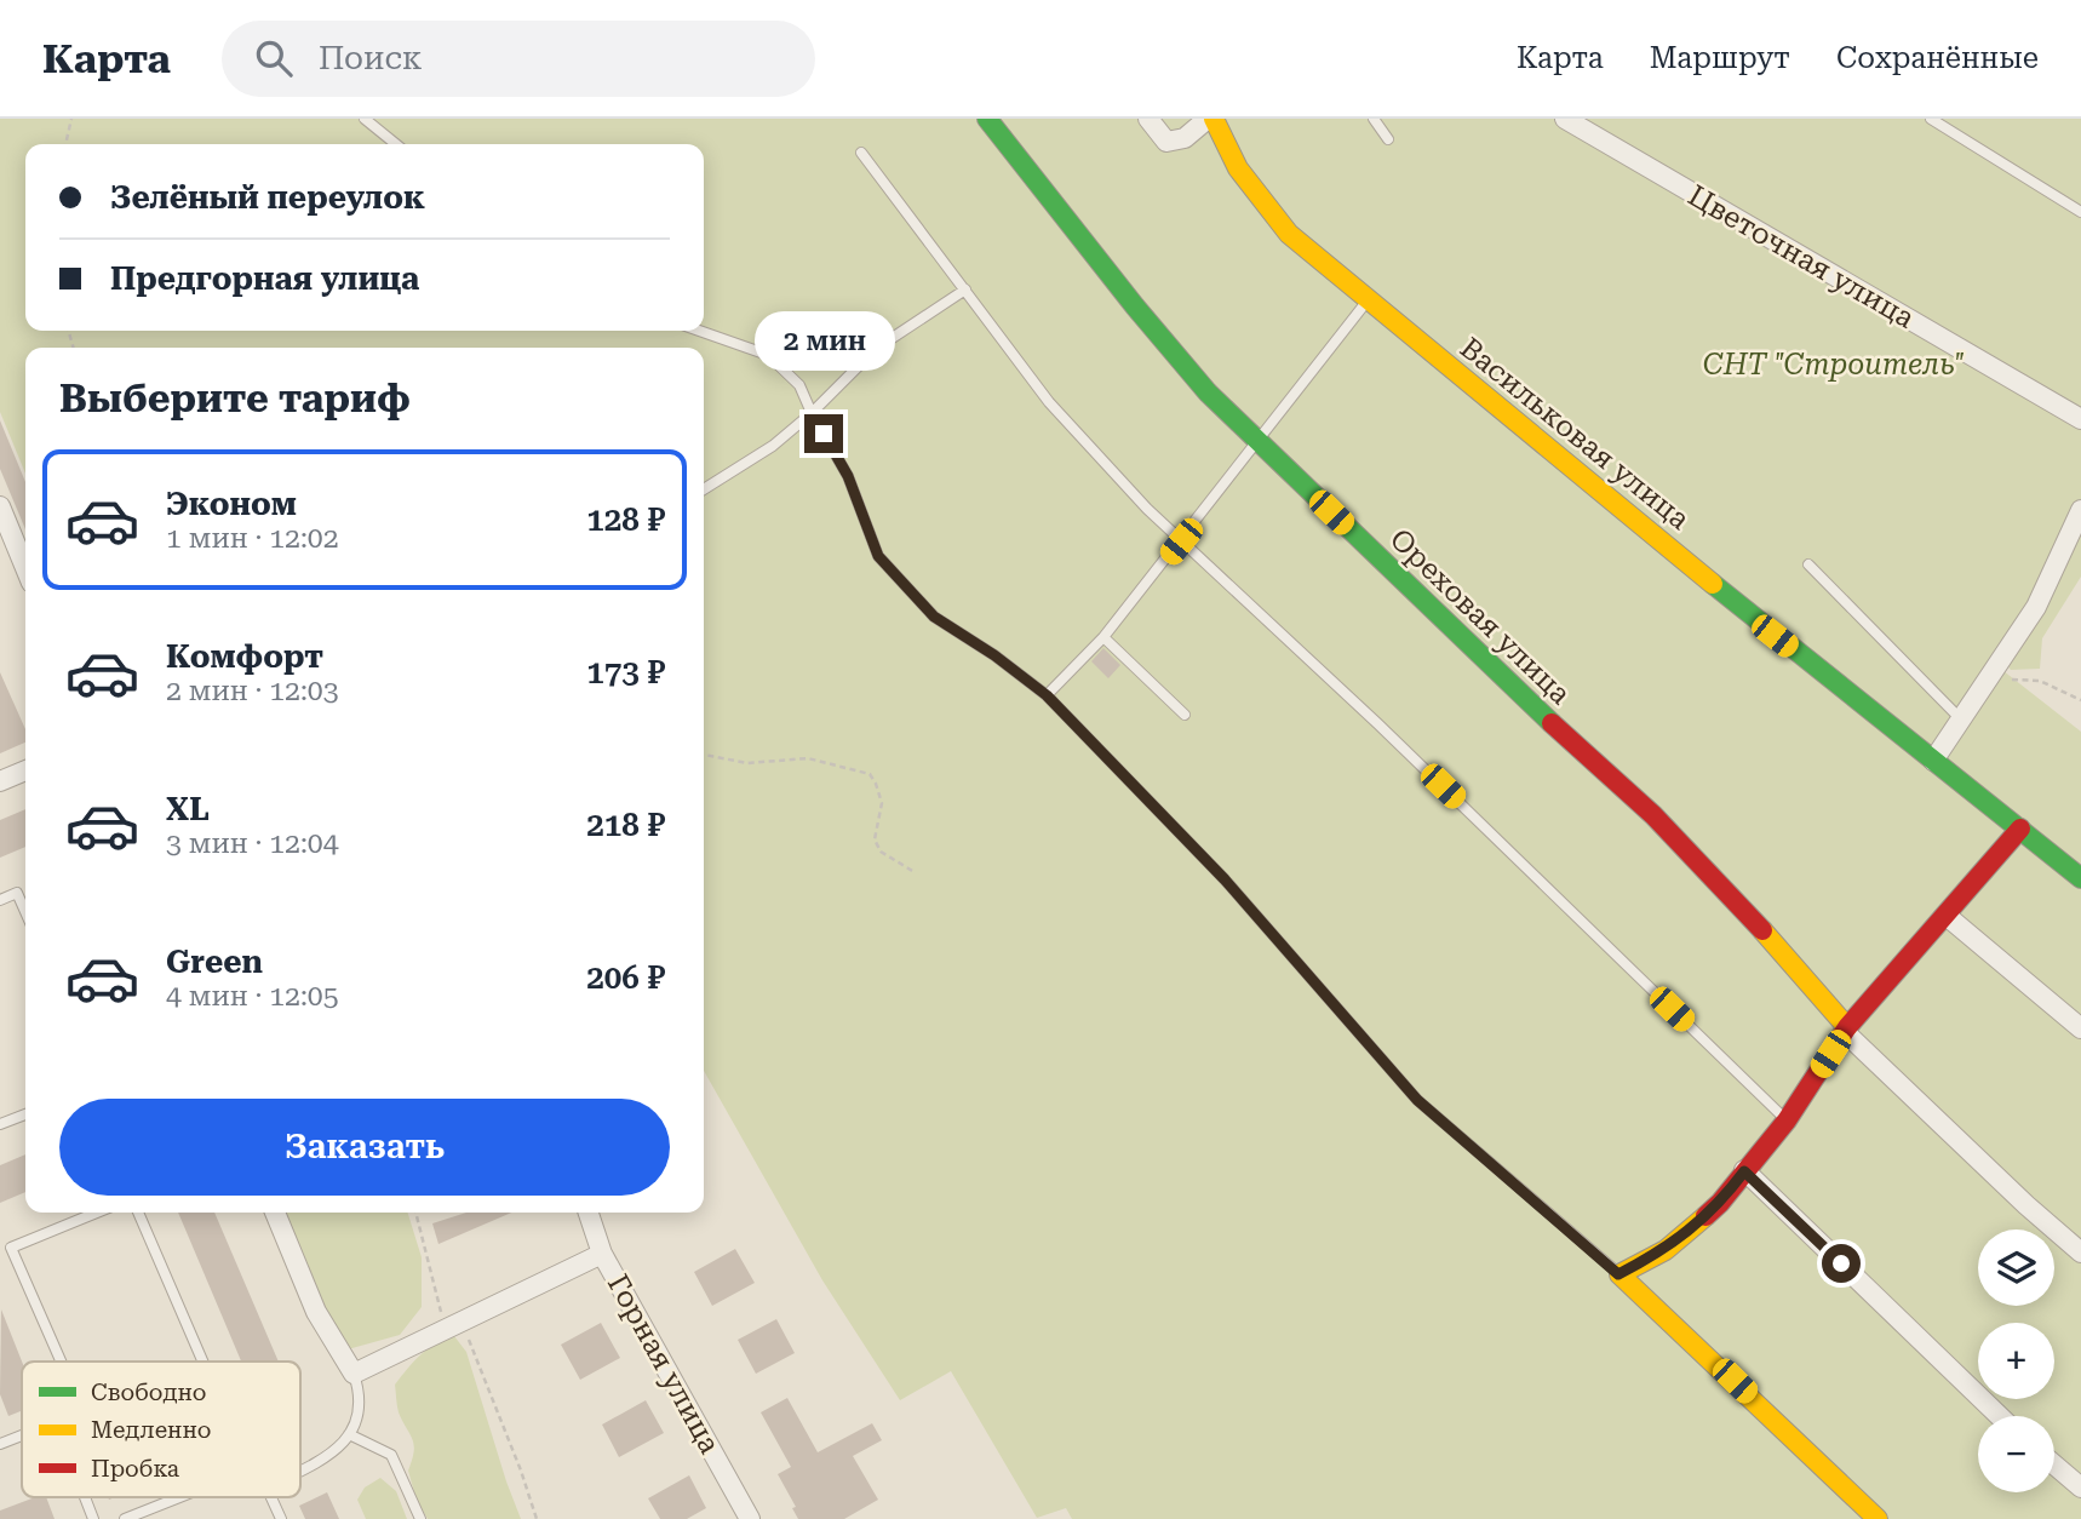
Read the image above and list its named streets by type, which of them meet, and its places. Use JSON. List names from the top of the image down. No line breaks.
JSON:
{"streets":{"street":["Цветочная улица","Васильковая улица","Ореховая улица","Горная улица"]},"parks":["СНТ \"Строитель\""],"legend":["Свободно","Медленно","Пробка"],"page":{"header":"Карта","search":"Поиск","nav":["Карта","Маршрут","Сохранённые"],"banner":["Зелёный переулок","Предгорная улица"],"bubble":"2 мин","heading":"Выберите тариф","list":[{"name":"Эконом","note":"1 мин · 12:02","value":"128 ₽"},{"name":"Комфорт","note":"2 мин · 12:03","value":"173 ₽"},{"name":"XL","note":"3 мин · 12:04","value":"218 ₽"},{"name":"Green","note":"4 мин · 12:05","value":"206 ₽"}],"buttons":"Заказать","map_buttons":["+","−"]}}
